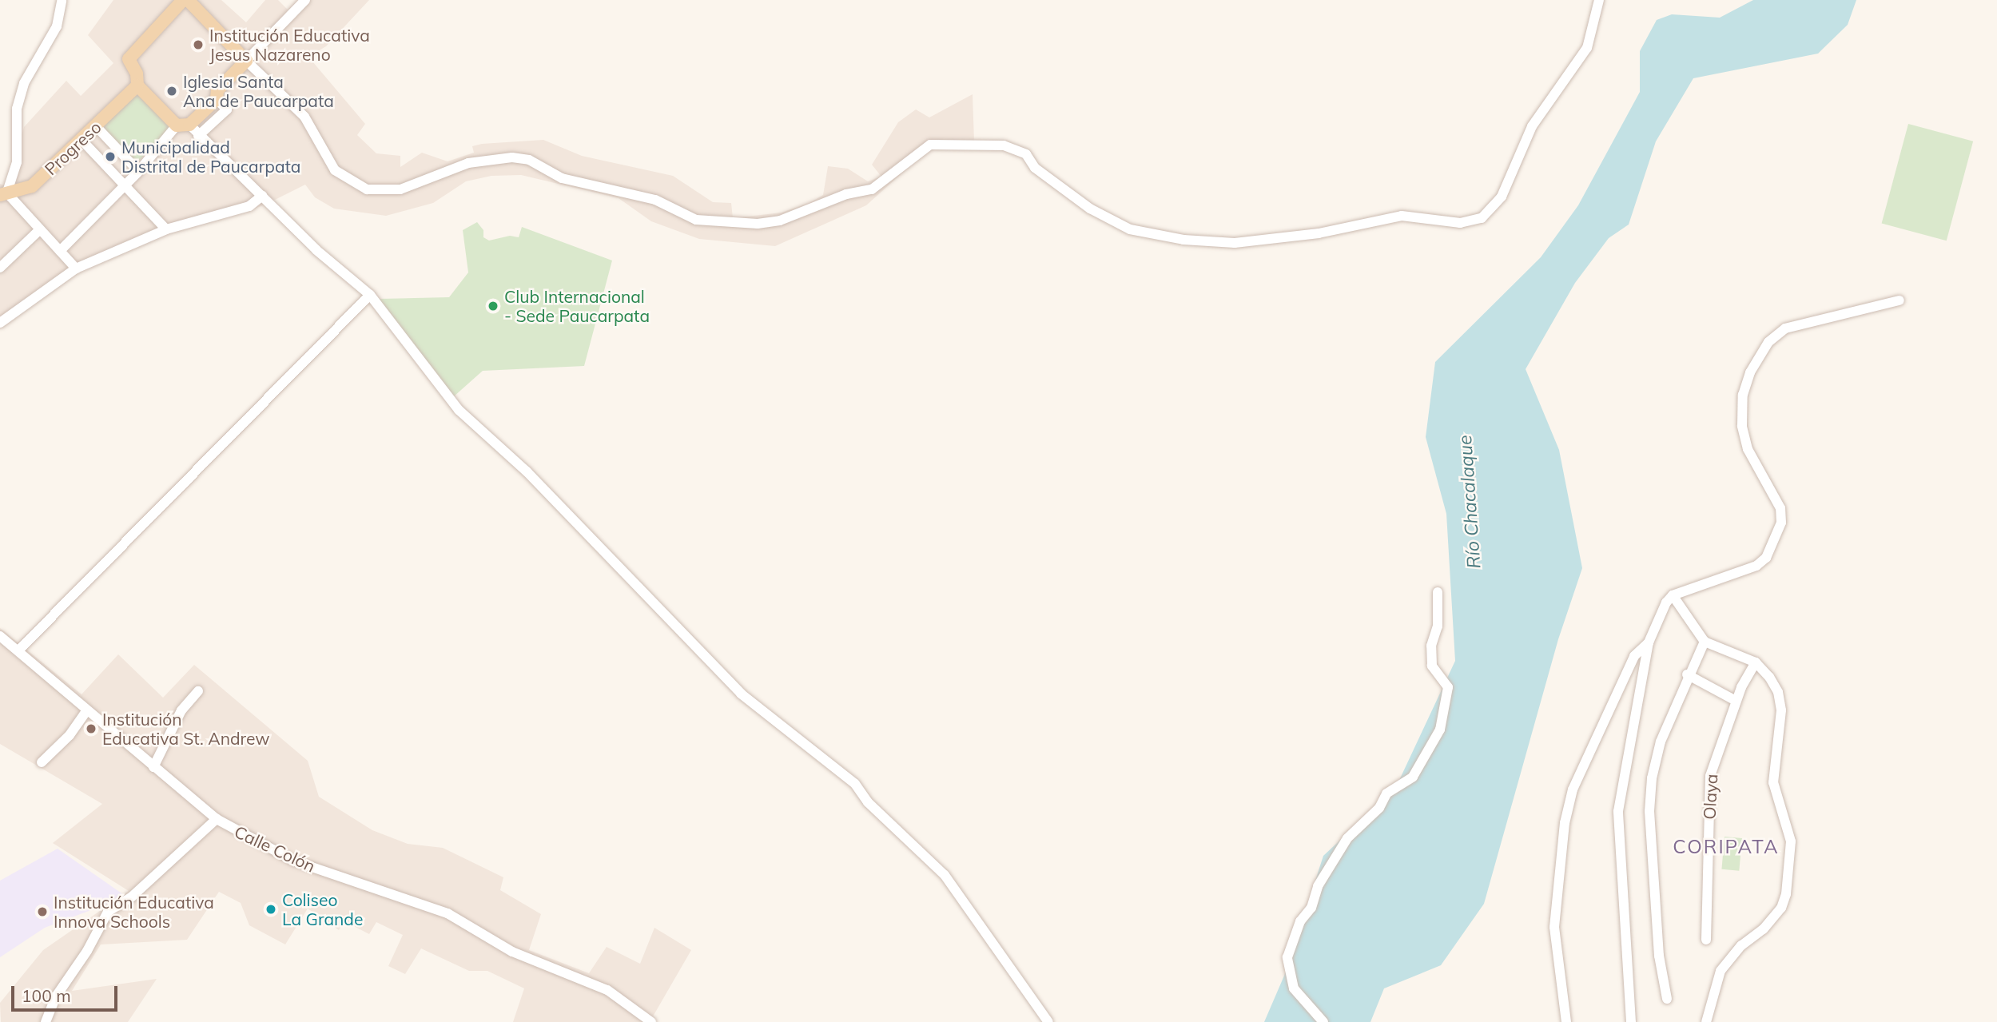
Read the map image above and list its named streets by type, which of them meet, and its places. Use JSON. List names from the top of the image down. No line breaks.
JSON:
{"streets":{"main road":["Progreso"],"street":["Olaya","Calle Colón"]},"districts":["CORIPATA"],"water":["Río Chacalaque"],"places":["Institución Educativa Jesus Nazareno","Iglesia Santa Ana de Paucarpata","Municipalidad Distrital de Paucarpata","Club Internacional - Sede Paucarpata","Institución Educativa St. Andrew","Coliseo La Grande","Institución Educativa Innova Schools"],"scale_bar":"100 m"}
